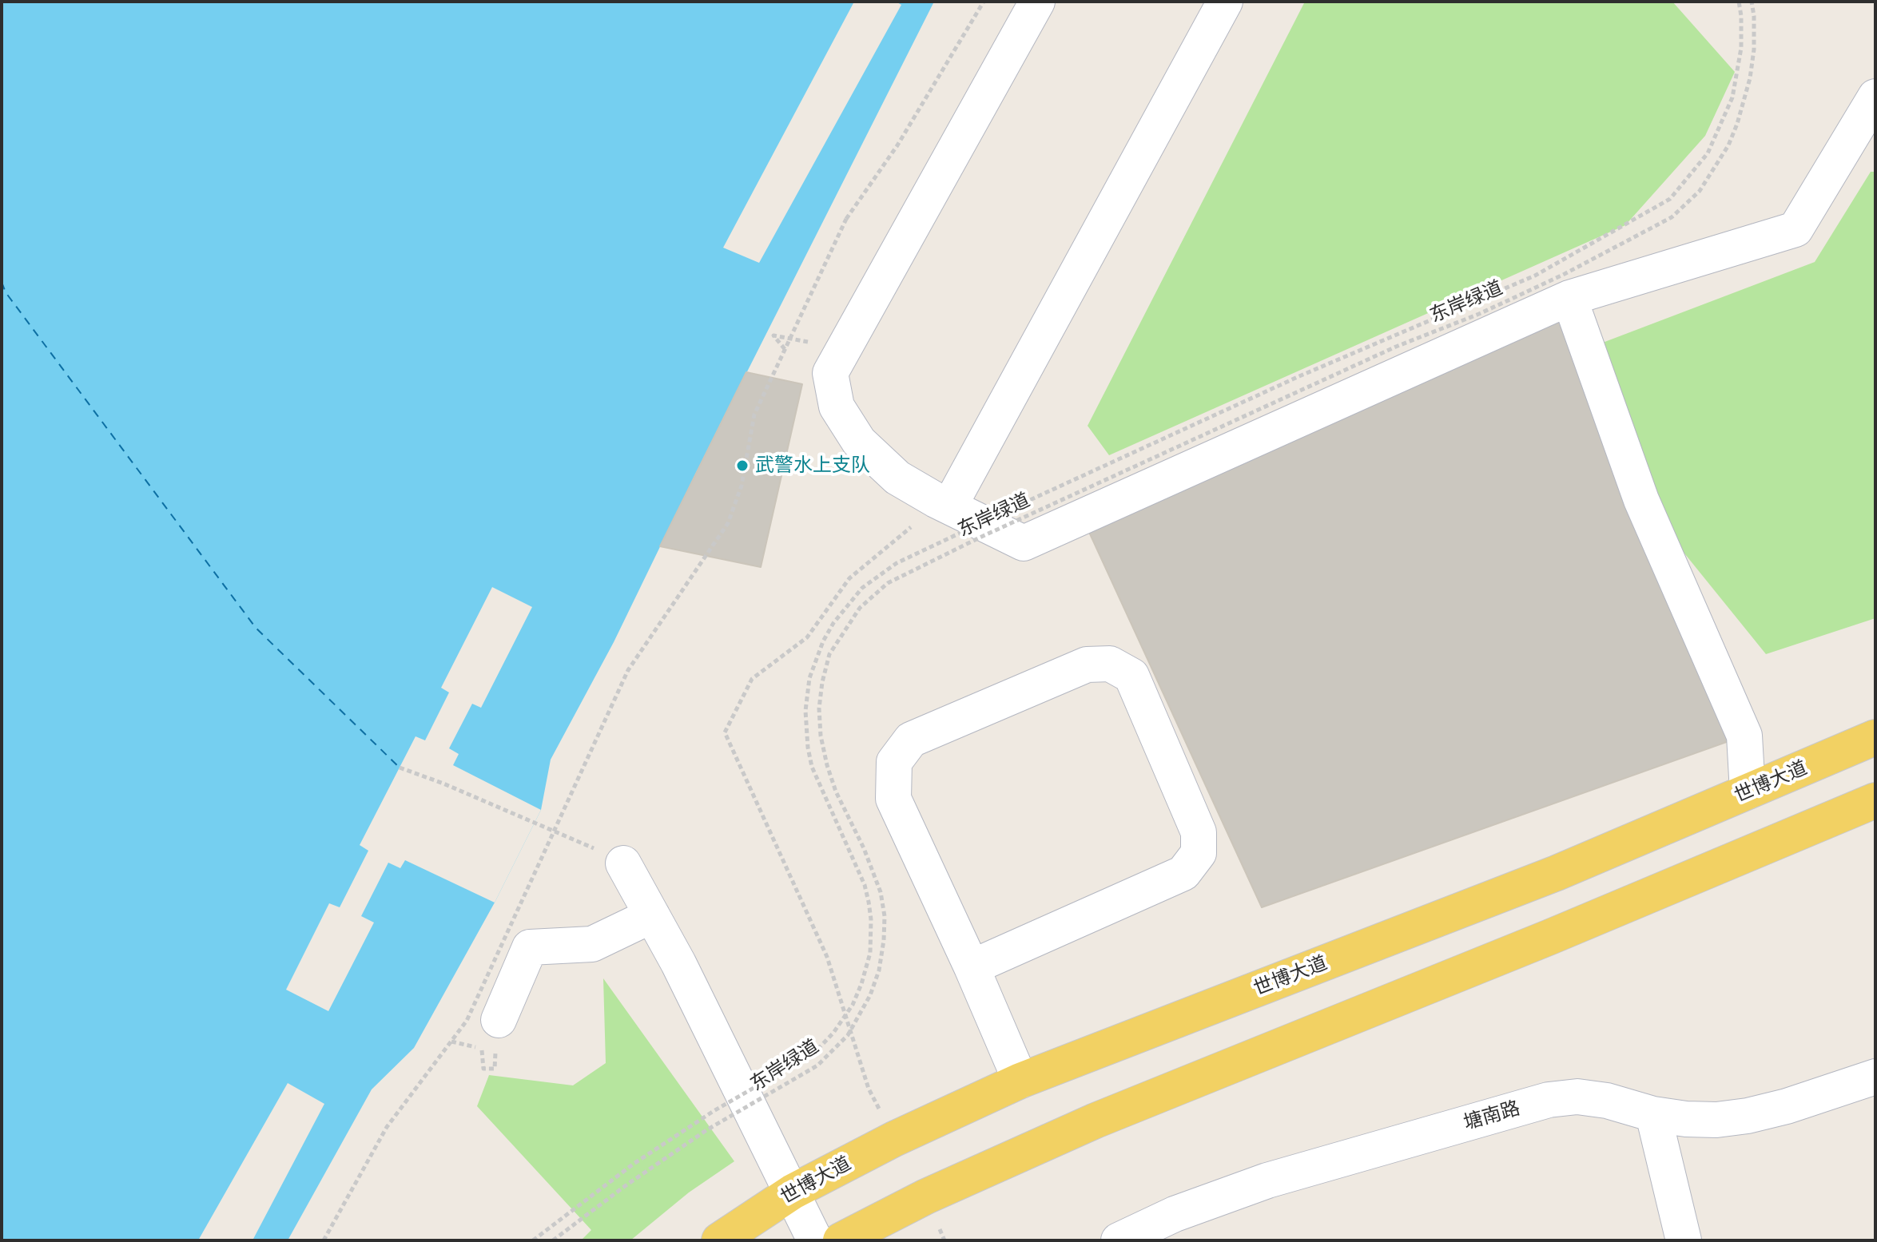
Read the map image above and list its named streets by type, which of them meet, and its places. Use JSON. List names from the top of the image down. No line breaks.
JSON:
{"streets":{"main road":["世博大道"],"street":["塘南路"],"path":["东岸绿道"]},"places":["武警水上支队"]}
